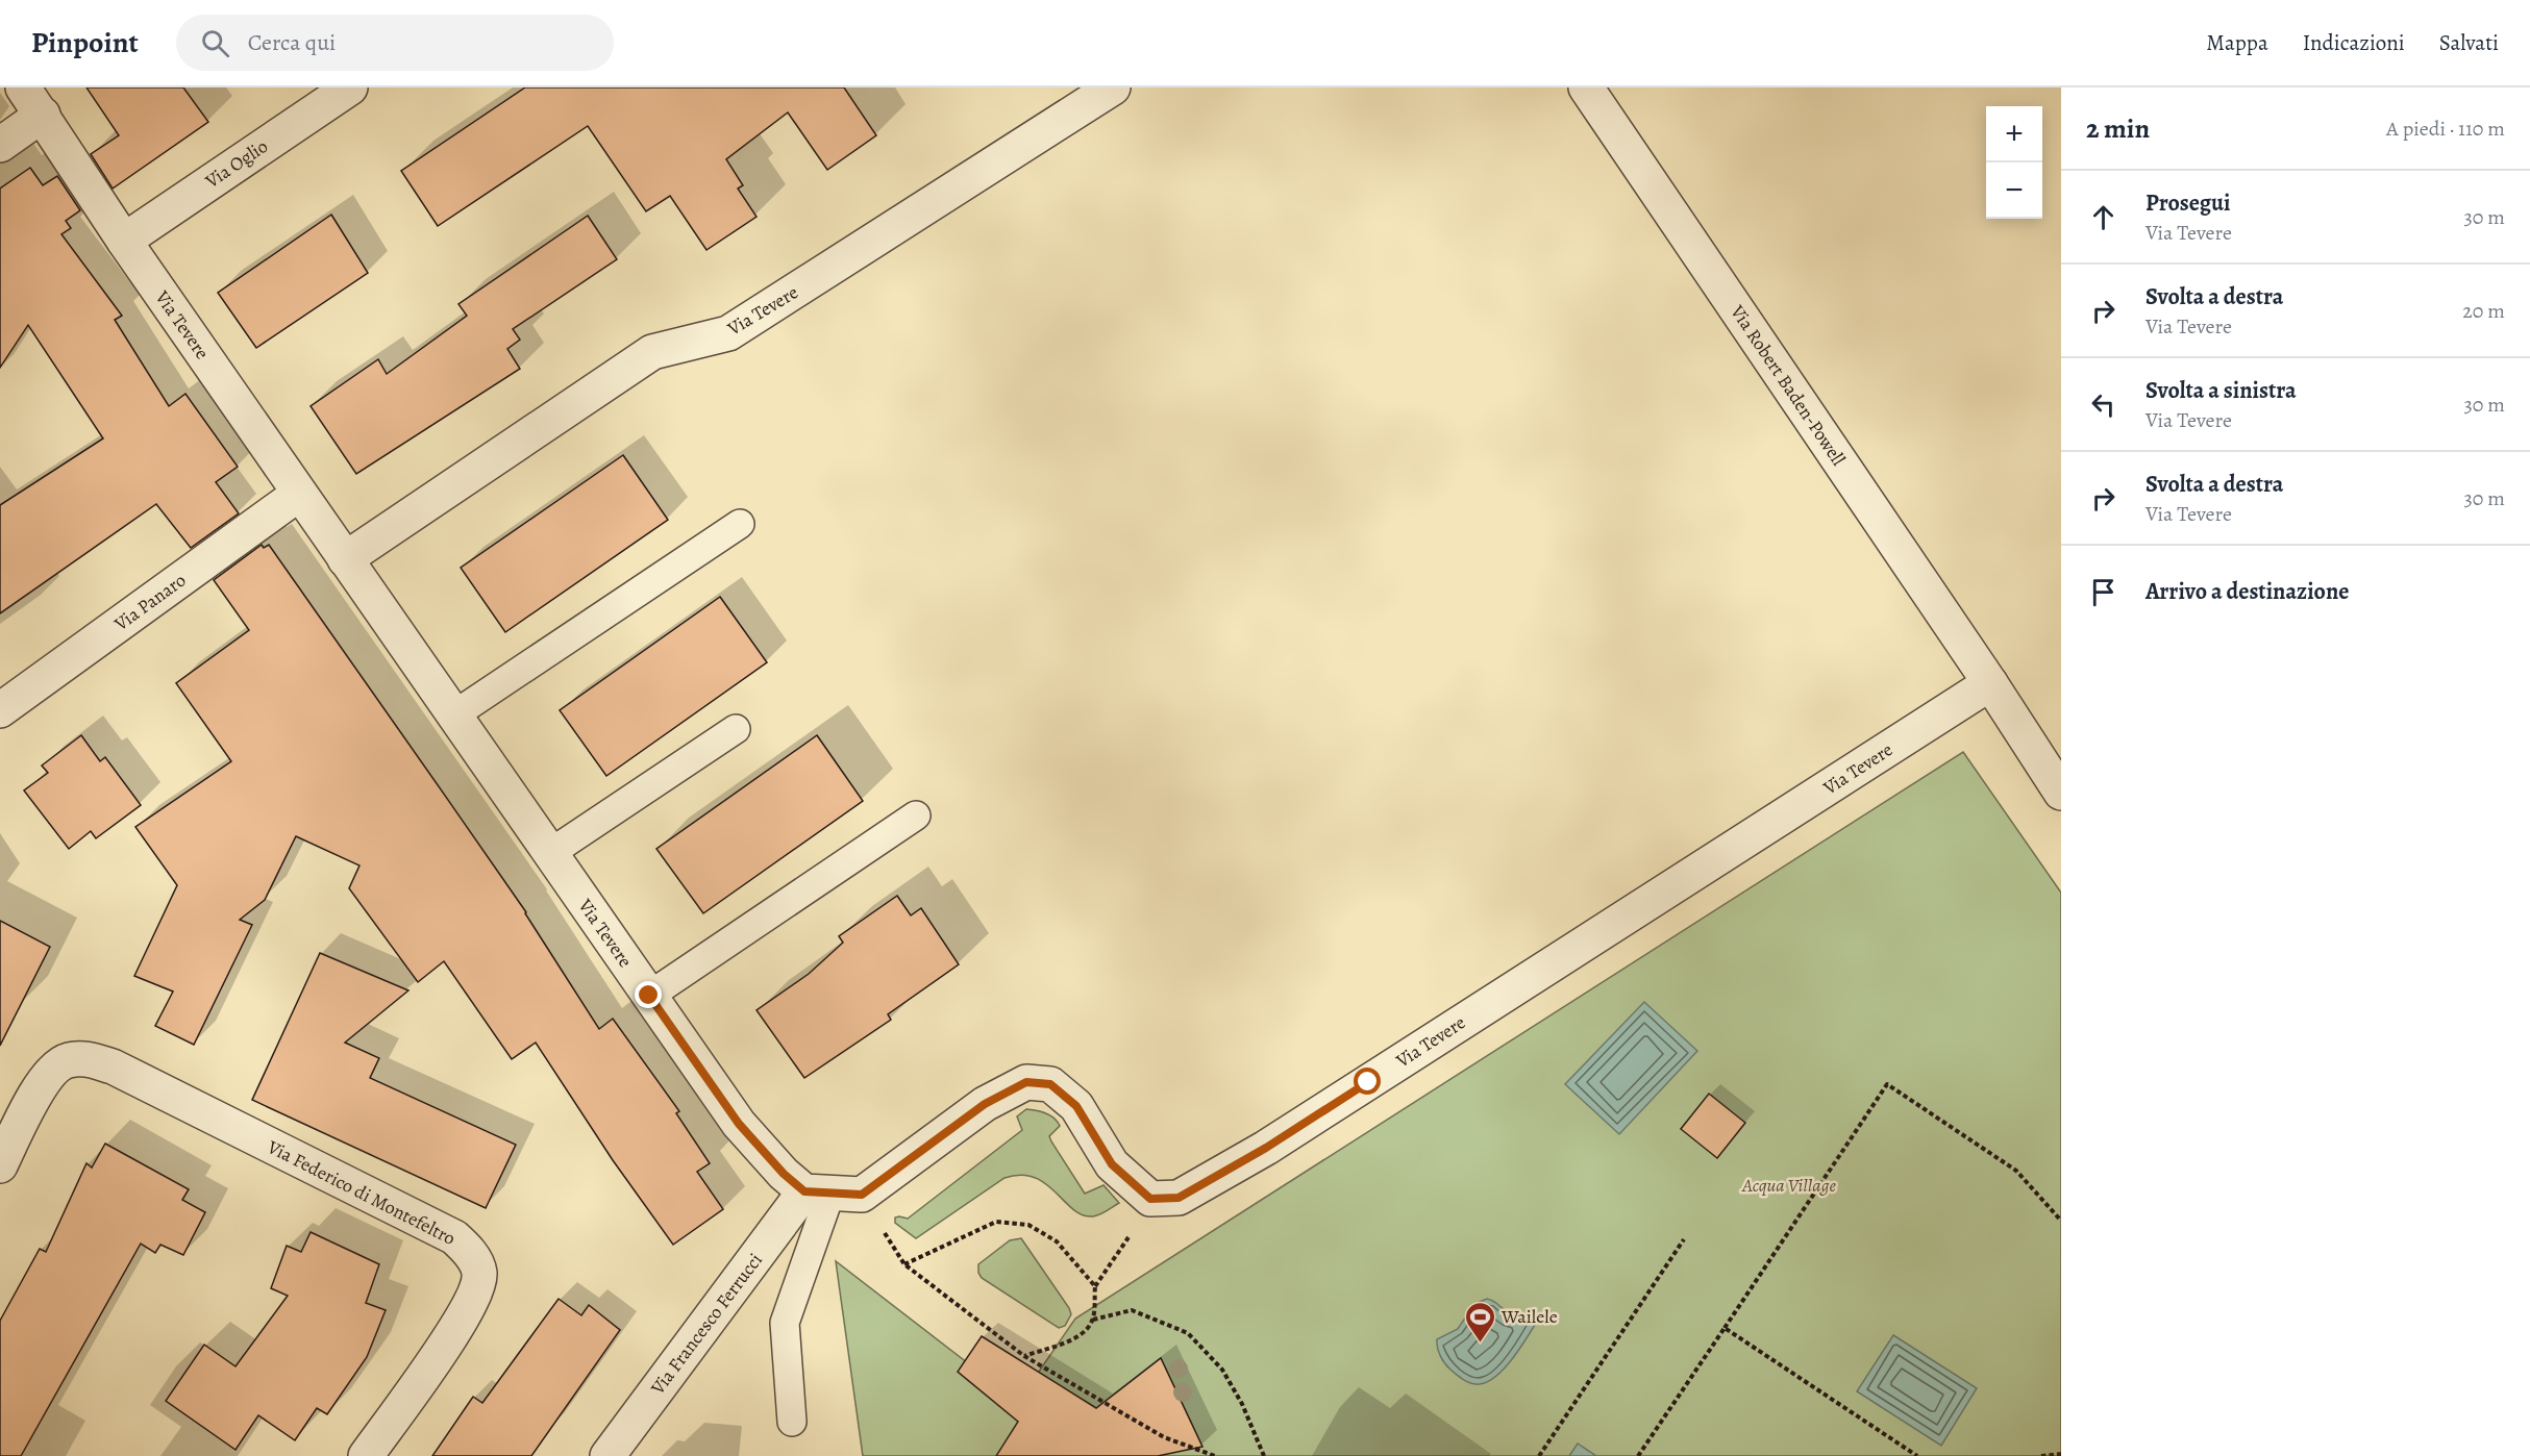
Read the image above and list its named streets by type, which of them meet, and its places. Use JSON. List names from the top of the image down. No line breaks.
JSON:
{"streets":{"street":["Via Oglio","Via Tevere","Via Robert Baden-Powell","Via Panaro","Via Federico di Montefeltro","Via Francesco Ferrucci"]},"crossings":[["Via Oglio","Via Tevere"],["Via Tevere","Via Robert Baden-Powell"],["Via Tevere","Via Panaro"],["Via Tevere","Via Francesco Ferrucci"]],"parks":["Acqua Village"],"places":{"sports":["Wailele"]},"page":{"header":"Pinpoint","search":"Cerca qui","nav":["Mappa","Indicazioni","Salvati"],"heading":["2 min","A piedi · 110 m"],"map_buttons":["+","−"],"list":[["Prosegui","Via Tevere","30 m"],["Svolta a destra","Via Tevere","20 m"],["Svolta a sinistra","Via Tevere","30 m"],["Svolta a destra","Via Tevere","30 m"],"Arrivo a destinazione"]}}
